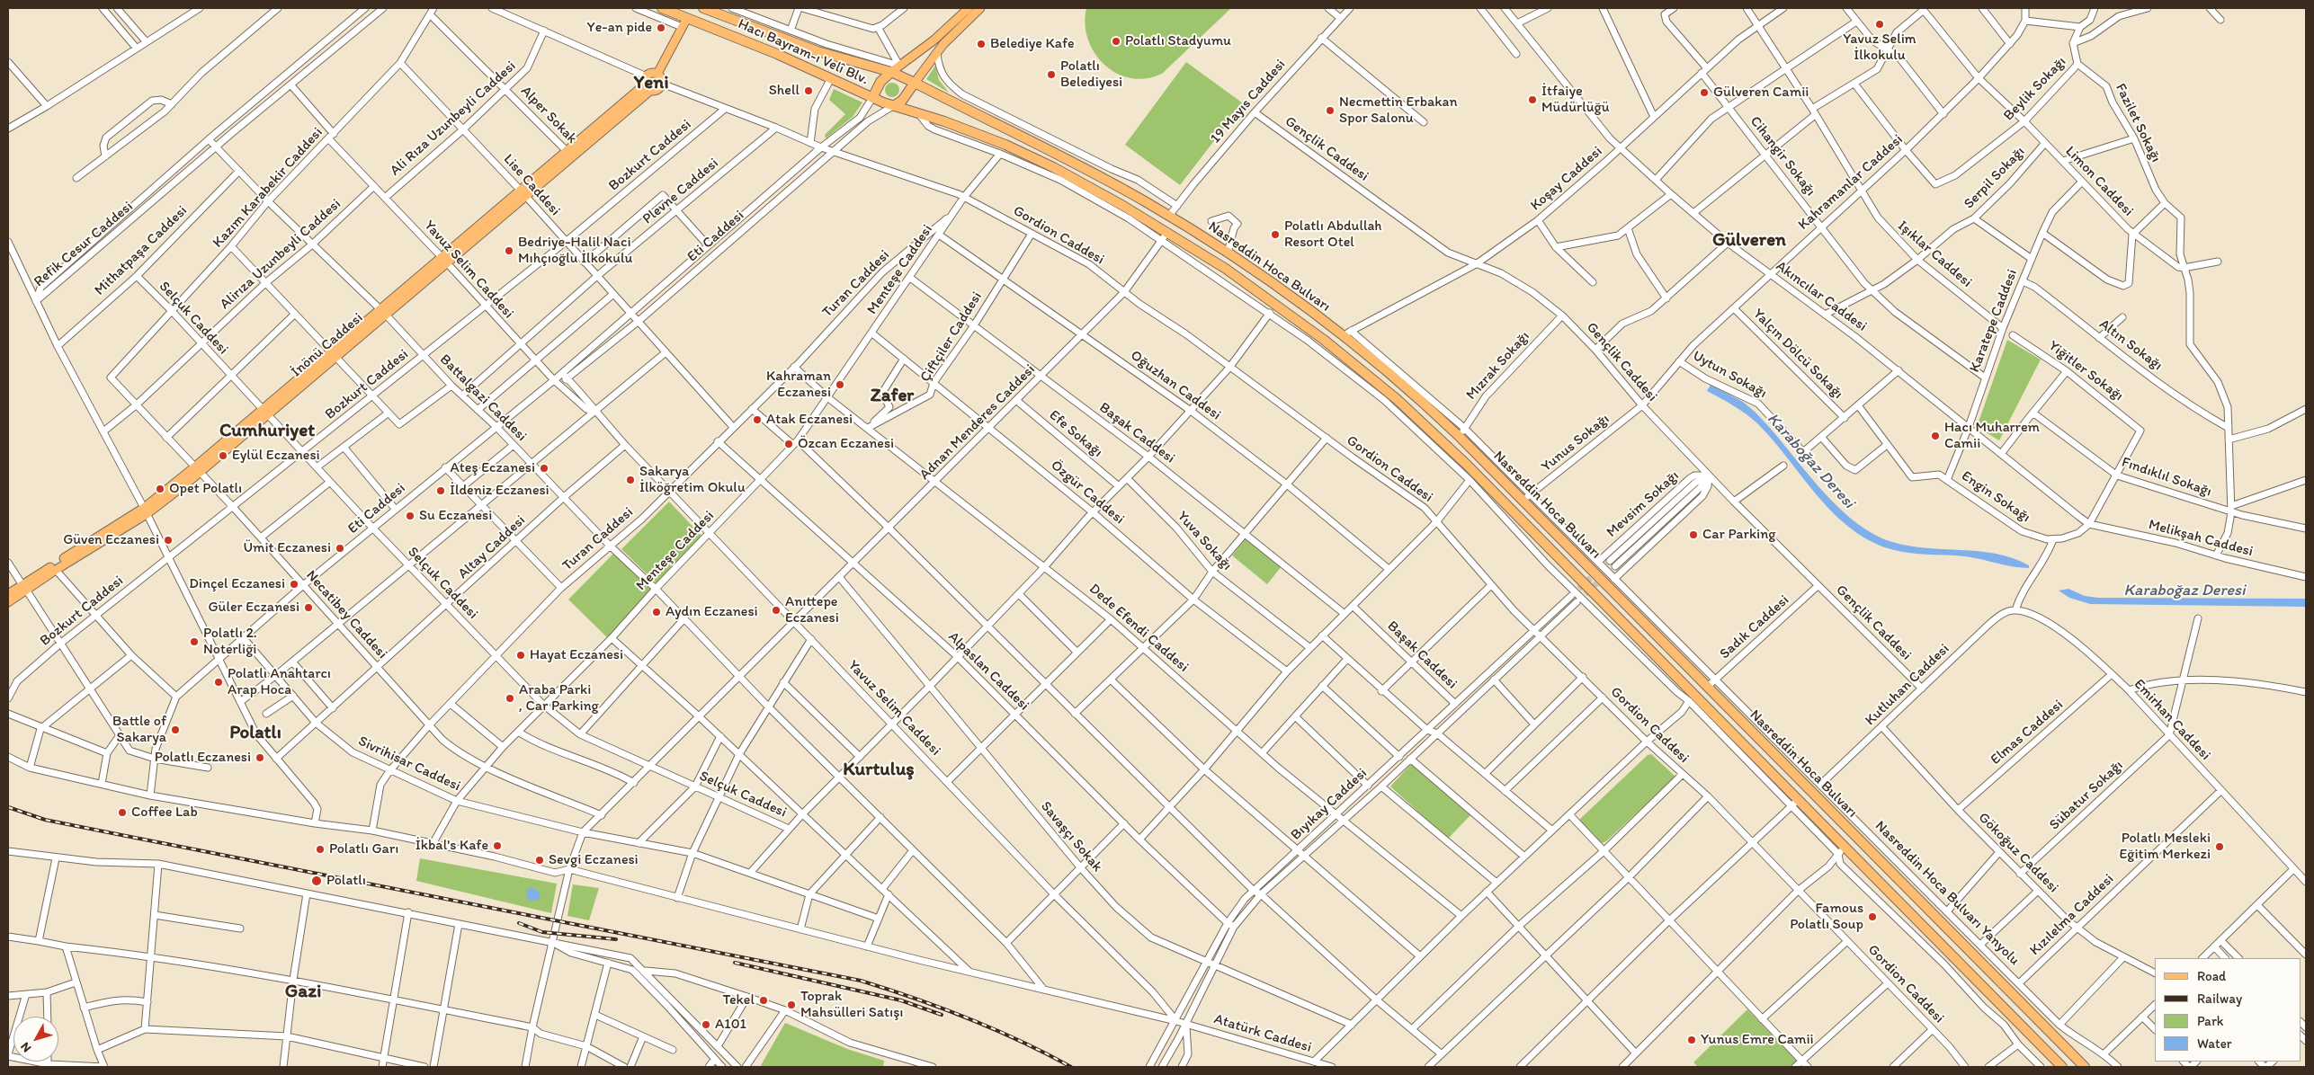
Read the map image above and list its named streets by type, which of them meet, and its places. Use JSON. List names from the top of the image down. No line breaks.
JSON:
{"streets":{"highway":["Hacı Bayram-ı Velî Blv.","Nasreddin Hoca Bulvarı"],"main road":["İnönü Caddesi"],"street":["Beylik Sokağı","19 Mayıs Caddesi","Alper Sokak","Ali Rıza Uzunbeyli Caddesi","Fazilet Sokağı","Gençlik Caddesi","Bozkurt Caddesi","Cihangir Sokağı","Serpil Sokağı","Koşay Caddesi","Limon Caddesi","Kahramanlar Caddesi","Lise Caddesi","Kazım Karabekir Caddesi","Plevne Caddesi","Gordion Caddesi","Eti Caddesi","Refik Cesur Caddesi","Mithatpaşa Caddesi","Alirıza Uzunbeyli Caddesi","Işıklar Caddesi","Yavuz Selim Caddesi","Menteşe Caddesi","Turan Caddesi","Akıncılar Caddesi","Selçuk Caddesi","Karatepe Caddesi","Çiftçiler Caddesi","Altın Sokağı","Yalçın Dölcü Sokağı","Mızrak Sokağı","Yiğitler Sokağı","Uytun Sokağı","Oğuzhan Caddesi","Battalgazi Caddesi","Adnan Menderes Caddesi","Başak Caddesi","Efe Sokağı","Yunus Sokağı","Fındıklıl Sokağı","Özgür Caddesi","Engin Sokağı","Mevsim Sokağı","Melikşah Caddesi","Yuva Sokağı","Altay Caddesi","Necatibey Caddesi","Sadık Caddesi","Dede Efendi Caddesi","Alpaslan Caddesi","Kutluhan Caddesi","Emirhan Caddesi","Elmas Caddesi","Sivrihisar Caddesi","Sübatur Sokağı","Bıyıkay Caddesi","Savaşçı Sokak","Gökoğuz Caddesi","Nasreddin Hoca Bulvarı Yanyolu","Kızılelma Caddesi","Atatürk Caddesi"]},"crossings":[["Hacı Bayram-ı Velî Blv.","Eti Caddesi"],["Hacı Bayram-ı Velî Blv.","Nasreddin Hoca Bulvarı"],["Beylik Sokağı","Fazilet Sokağı"],["Beylik Sokağı","Limon Caddesi"],["Beylik Sokağı","Kahramanlar Caddesi"],["19 Mayıs Caddesi","Gençlik Caddesi"],["19 Mayıs Caddesi","Nasreddin Hoca Bulvarı"],["Alper Sokak","Ali Rıza Uzunbeyli Caddesi"],["Alper Sokak","Kazım Karabekir Caddesi"],["Alper Sokak","İnönü Caddesi"],["Ali Rıza Uzunbeyli Caddesi","Lise Caddesi"],["Ali Rıza Uzunbeyli Caddesi","Yavuz Selim Caddesi"],["Fazilet Sokağı","Limon Caddesi"],["Fazilet Sokağı","Altın Sokağı"],["Gençlik Caddesi","Koşay Caddesi"],["Gençlik Caddesi","Kahramanlar Caddesi"],["Gençlik Caddesi","Mızrak Sokağı"],["Gençlik Caddesi","Yunus Sokağı"],["Gençlik Caddesi","Mevsim Sokağı"],["Gençlik Caddesi","Sadık Caddesi"],["Gençlik Caddesi","Kutluhan Caddesi"],["Bozkurt Caddesi","Lise Caddesi"],["Bozkurt Caddesi","Gordion Caddesi"],["Bozkurt Caddesi","Yavuz Selim Caddesi"],["Bozkurt Caddesi","Selçuk Caddesi"],["Bozkurt Caddesi","Battalgazi Caddesi"],["Bozkurt Caddesi","Necatibey Caddesi"],["Cihangir Sokağı","Serpil Sokağı"],["Cihangir Sokağı","Koşay Caddesi"],["Cihangir Sokağı","Kahramanlar Caddesi"],["Cihangir Sokağı","Karatepe Caddesi"],["Serpil Sokağı","Limon Caddesi"],["Serpil Sokağı","Işıklar Caddesi"],["Serpil Sokağı","Akıncılar Caddesi"],["Koşay Caddesi","Işıklar Caddesi"],["Koşay Caddesi","Nasreddin Hoca Bulvarı"],["Koşay Caddesi","Akıncılar Caddesi"],["Koşay Caddesi","Nasreddin Hoca Bulvarı Yanyolu"],["Limon Caddesi","Kahramanlar Caddesi"],["Limon Caddesi","Karatepe Caddesi"],["Kahramanlar Caddesi","Işıklar Caddesi"],["Kahramanlar Caddesi","Akıncılar Caddesi"],["Kahramanlar Caddesi","Yalçın Dölcü Sokağı"],["Kahramanlar Caddesi","Uytun Sokağı"],["Kahramanlar Caddesi","Yunus Sokağı"],["Lise Caddesi","Kazım Karabekir Caddesi"],["Lise Caddesi","Plevne Caddesi"],["Lise Caddesi","Eti Caddesi"],["Lise Caddesi","Turan Caddesi"],["Lise Caddesi","İnönü Caddesi"],["Kazım Karabekir Caddesi","Yavuz Selim Caddesi"],["Kazım Karabekir Caddesi","Selçuk Caddesi"],["Kazım Karabekir Caddesi","Battalgazi Caddesi"],["Kazım Karabekir Caddesi","Necatibey Caddesi"],["Plevne Caddesi","Gordion Caddesi"],["Plevne Caddesi","Yavuz Selim Caddesi"],["Plevne Caddesi","Battalgazi Caddesi"],["Gordion Caddesi","Eti Caddesi"],["Gordion Caddesi","Menteşe Caddesi"],["Gordion Caddesi","Çiftçiler Caddesi"],["Gordion Caddesi","İnönü Caddesi"],["Gordion Caddesi","Adnan Menderes Caddesi"],["Gordion Caddesi","Bıyıkay Caddesi"],["Eti Caddesi","Nasreddin Hoca Bulvarı"],["Eti Caddesi","Yavuz Selim Caddesi"],["Eti Caddesi","Selçuk Caddesi"],["Eti Caddesi","Battalgazi Caddesi"],["Eti Caddesi","Necatibey Caddesi"],["Eti Caddesi","Sivrihisar Caddesi"],["Refik Cesur Caddesi","Yavuz Selim Caddesi"],["Refik Cesur Caddesi","Battalgazi Caddesi"],["Mithatpaşa Caddesi","Selçuk Caddesi"],["Mithatpaşa Caddesi","Battalgazi Caddesi"],["Alirıza Uzunbeyli Caddesi","Yavuz Selim Caddesi"],["Alirıza Uzunbeyli Caddesi","Selçuk Caddesi"],["Alirıza Uzunbeyli Caddesi","Battalgazi Caddesi"],["Alirıza Uzunbeyli Caddesi","Necatibey Caddesi"],["Işıklar Caddesi","Karatepe Caddesi"],["Nasreddin Hoca Bulvarı","Mızrak Sokağı"],["Nasreddin Hoca Bulvarı","Adnan Menderes Caddesi"],["Nasreddin Hoca Bulvarı","Yunus Sokağı"],["Nasreddin Hoca Bulvarı","Sadık Caddesi"],["Nasreddin Hoca Bulvarı","Nasreddin Hoca Bulvarı Yanyolu"],["Yavuz Selim Caddesi","Menteşe Caddesi"],["Yavuz Selim Caddesi","Turan Caddesi"],["Yavuz Selim Caddesi","İnönü Caddesi"],["Yavuz Selim Caddesi","Adnan Menderes Caddesi"],["Yavuz Selim Caddesi","Altay Caddesi"],["Yavuz Selim Caddesi","Bıyıkay Caddesi"],["Yavuz Selim Caddesi","Atatürk Caddesi"],["Menteşe Caddesi","Turan Caddesi"],["Menteşe Caddesi","Selçuk Caddesi"],["Menteşe Caddesi","Oğuzhan Caddesi"],["Menteşe Caddesi","Battalgazi Caddesi"],["Menteşe Caddesi","Başak Caddesi"],["Menteşe Caddesi","Özgür Caddesi"],["Menteşe Caddesi","Necatibey Caddesi"],["Menteşe Caddesi","Dede Efendi Caddesi"],["Menteşe Caddesi","Alpaslan Caddesi"],["Menteşe Caddesi","Sivrihisar Caddesi"],["Menteşe Caddesi","Atatürk Caddesi"],["Turan Caddesi","Selçuk Caddesi"],["Turan Caddesi","Battalgazi Caddesi"],["Turan Caddesi","Necatibey Caddesi"],["Turan Caddesi","Dede Efendi Caddesi"],["Turan Caddesi","Alpaslan Caddesi"],["Turan Caddesi","Sivrihisar Caddesi"],["Turan Caddesi","Atatürk Caddesi"],["Akıncılar Caddesi","Karatepe Caddesi"],["Akıncılar Caddesi","Engin Sokağı"],["Akıncılar Caddesi","Melikşah Caddesi"],["Selçuk Caddesi","İnönü Caddesi"],["Selçuk Caddesi","Adnan Menderes Caddesi"],["Selçuk Caddesi","Altay Caddesi"],["Karatepe Caddesi","Altın Sokağı"],["Karatepe Caddesi","Engin Sokağı"],["Çiftçiler Caddesi","Oğuzhan Caddesi"],["Çiftçiler Caddesi","Başak Caddesi"],["Çiftçiler Caddesi","Özgür Caddesi"],["Çiftçiler Caddesi","Dede Efendi Caddesi"],["İnönü Caddesi","Battalgazi Caddesi"],["İnönü Caddesi","Necatibey Caddesi"],["Mızrak Sokağı","Nasreddin Hoca Bulvarı Yanyolu"],["Yiğitler Sokağı","Fındıklıl Sokağı"],["Oğuzhan Caddesi","Adnan Menderes Caddesi"],["Battalgazi Caddesi","Adnan Menderes Caddesi"],["Battalgazi Caddesi","Altay Caddesi"],["Battalgazi Caddesi","Atatürk Caddesi"],["Adnan Menderes Caddesi","Başak Caddesi"],["Adnan Menderes Caddesi","Efe Sokağı"],["Adnan Menderes Caddesi","Özgür Caddesi"],["Adnan Menderes Caddesi","Necatibey Caddesi"],["Adnan Menderes Caddesi","Dede Efendi Caddesi"],["Adnan Menderes Caddesi","Alpaslan Caddesi"],["Adnan Menderes Caddesi","Sivrihisar Caddesi"],["Adnan Menderes Caddesi","Savaşçı Sokak"],["Başak Caddesi","Bıyıkay Caddesi"],["Yunus Sokağı","Nasreddin Hoca Bulvarı Yanyolu"],["Engin Sokağı","Melikşah Caddesi"],["Mevsim Sokağı","Nasreddin Hoca Bulvarı Yanyolu"],["Altay Caddesi","Necatibey Caddesi"],["Altay Caddesi","Sivrihisar Caddesi"],["Sadık Caddesi","Nasreddin Hoca Bulvarı Yanyolu"],["Dede Efendi Caddesi","Bıyıkay Caddesi"],["Alpaslan Caddesi","Bıyıkay Caddesi"],["Kutluhan Caddesi","Emirhan Caddesi"],["Kutluhan Caddesi","Gökoğuz Caddesi"],["Kutluhan Caddesi","Nasreddin Hoca Bulvarı Yanyolu"],["Emirhan Caddesi","Elmas Caddesi"],["Emirhan Caddesi","Sübatur Sokağı"],["Emirhan Caddesi","Kızılelma Caddesi"],["Elmas Caddesi","Gökoğuz Caddesi"],["Sübatur Sokağı","Gökoğuz Caddesi"],["Bıyıkay Caddesi","Savaşçı Sokak"],["Bıyıkay Caddesi","Atatürk Caddesi"],["Gökoğuz Caddesi","Kızılelma Caddesi"],["Nasreddin Hoca Bulvarı Yanyolu","Kızılelma Caddesi"]],"districts":["Yeni","Gülveren","Zafer","Cumhuriyet","Polatlı","Kurtuluş","Gazi"],"water":["Karaboğaz Deresi"],"places":["Yavuz Selim İlkokulu","Ye-an pide","Polatlı Stadyumu","Belediye Kafe","Polatlı Belediyesi","Shell","Gülveren Camii","İtfaiye Müdürlüğü","Necmettin Erbakan Spor Salonu","Polatlı Abdullah Resort Otel","Bedriye-Halil Naci Mıhçıoğlu İlkokulu","Kahraman Eczanesi","Atak Eczanesi","Hacı Muharrem Camii","Özcan Eczanesi","Eylül Eczanesi","Ateş Eczanesi","Sakarya İlköğretim Okulu","Opet Polatlı","İldeniz Eczanesi","Su Eczanesi","Car Parking","Güven Eczanesi","Ümit Eczanesi","Dinçel Eczanesi","Güler Eczanesi","Anıttepe Eczanesi","Aydın Eczanesi","Polatlı 2. Noterliği","Hayat Eczanesi","Polatlı Anahtarcı Arap Hoca","Araba Parki , Car Parking","Battle of Sakarya","Polatlı Eczanesi","Coffee Lab","İkbal's Kafe","Polatlı Mesleki Eğitim Merkezi","Polatlı Garı","Sevgi Eczanesi","Polatlı","Famous Polatlı Soup","Tekel","Toprak Mahsülleri Satışı","A101","Yunus Emre Camii"],"legend":["Road","Railway","Park","Water"],"north":"bottom left"}
